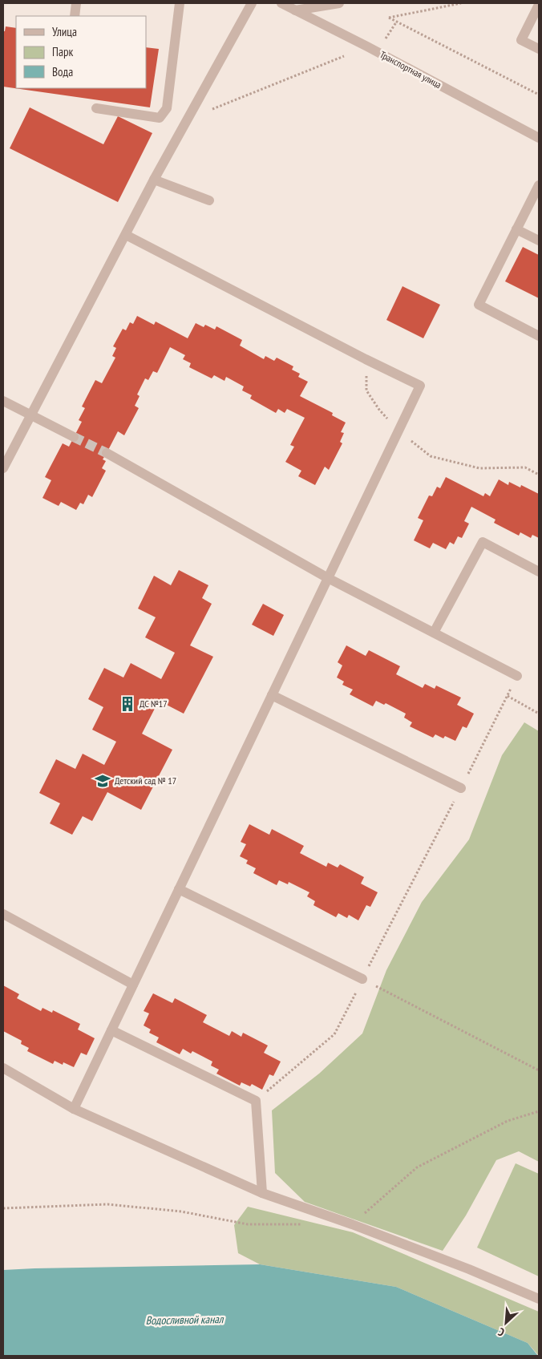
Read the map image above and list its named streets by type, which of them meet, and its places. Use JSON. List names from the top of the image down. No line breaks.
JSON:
{"streets":{"street":["Транспортная улица"]},"water":["Водосливной канал"],"places":{"building":["ДС №17"],"school or university":["Детский сад № 17"]},"legend":["Улица","Парк","Вода"],"north":"bottom left"}
